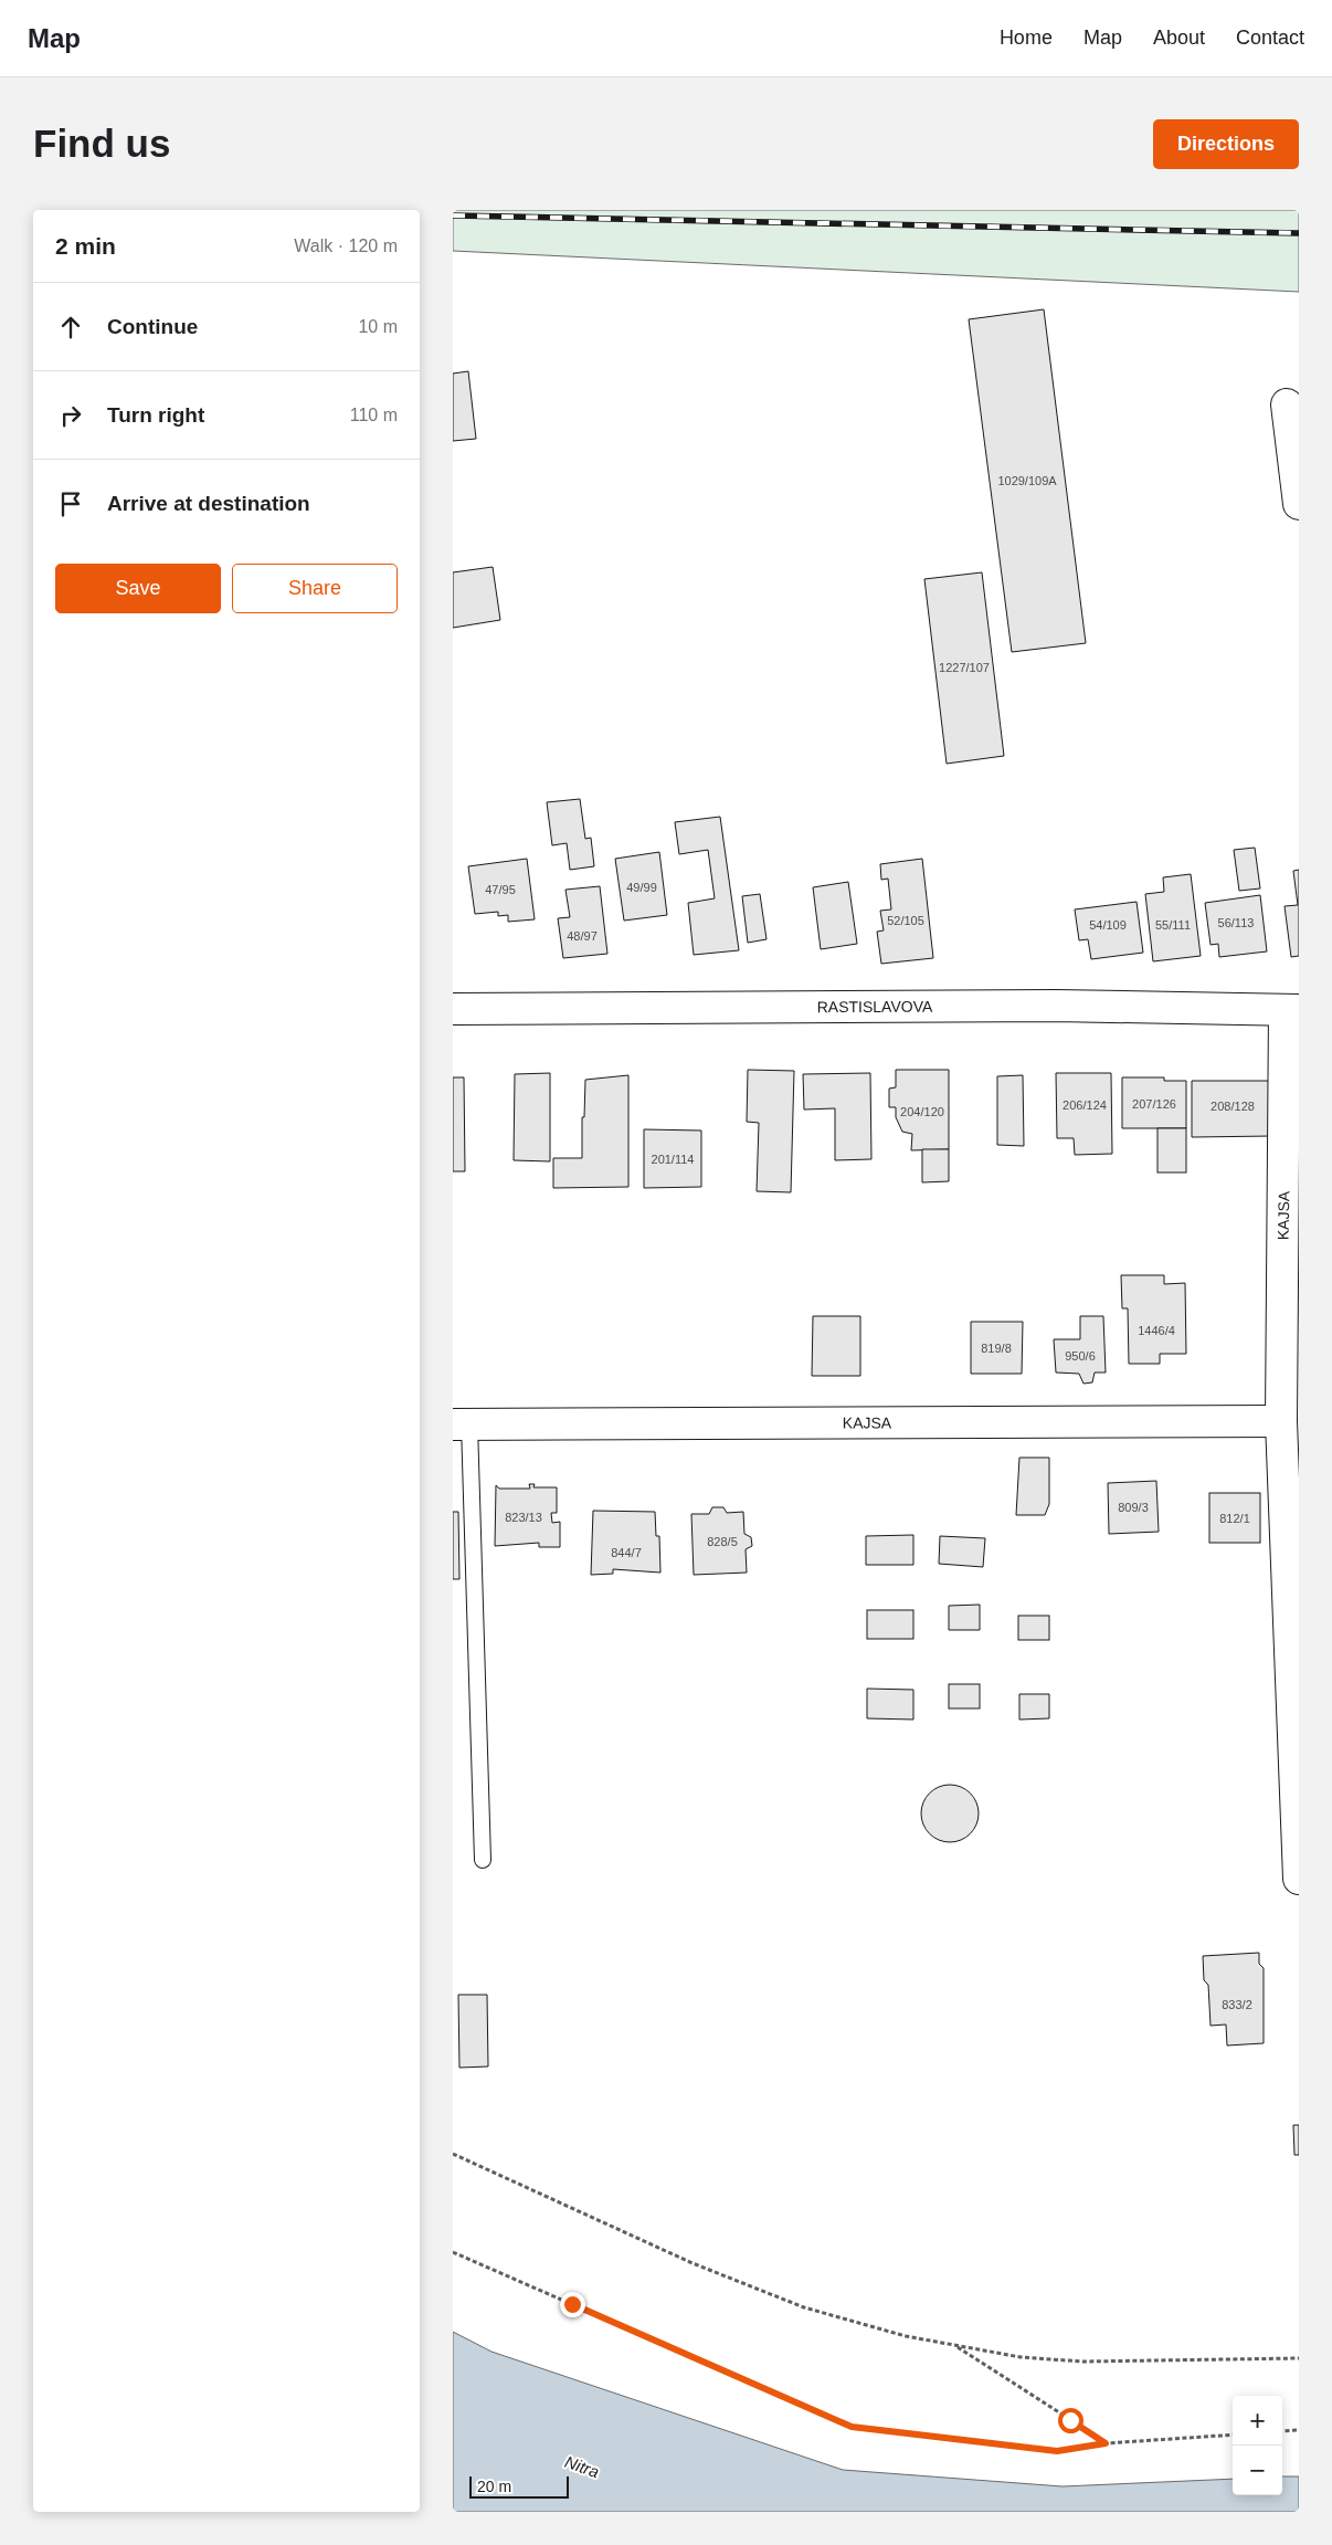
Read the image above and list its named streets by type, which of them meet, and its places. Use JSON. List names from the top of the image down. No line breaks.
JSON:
{"streets":{"street":["RASTISLAVOVA","KAJSA"]},"crossings":[["RASTISLAVOVA","KAJSA"]],"water":["Nitra"],"house_numbers":["1029/109A","1227/107","49/99","47/95","52/105","56/113","54/109","55/111","48/97","207/126","206/124","208/128","204/120","201/114","1446/4","819/8","950/6","809/3","823/13","812/1","828/5","844/7","833/2"],"scale_bar":"20 m","page":{"header":"Map","nav":["Home","Map","About","Contact"],"buttons":["Directions",["Save","Share"]],"title":"Find us","heading":["2 min","Walk · 120 m"],"list":[["Continue","10 m"],["Turn right","110 m"],"Arrive at destination"],"map_buttons":["+","−"],"scale":"20 m"}}
